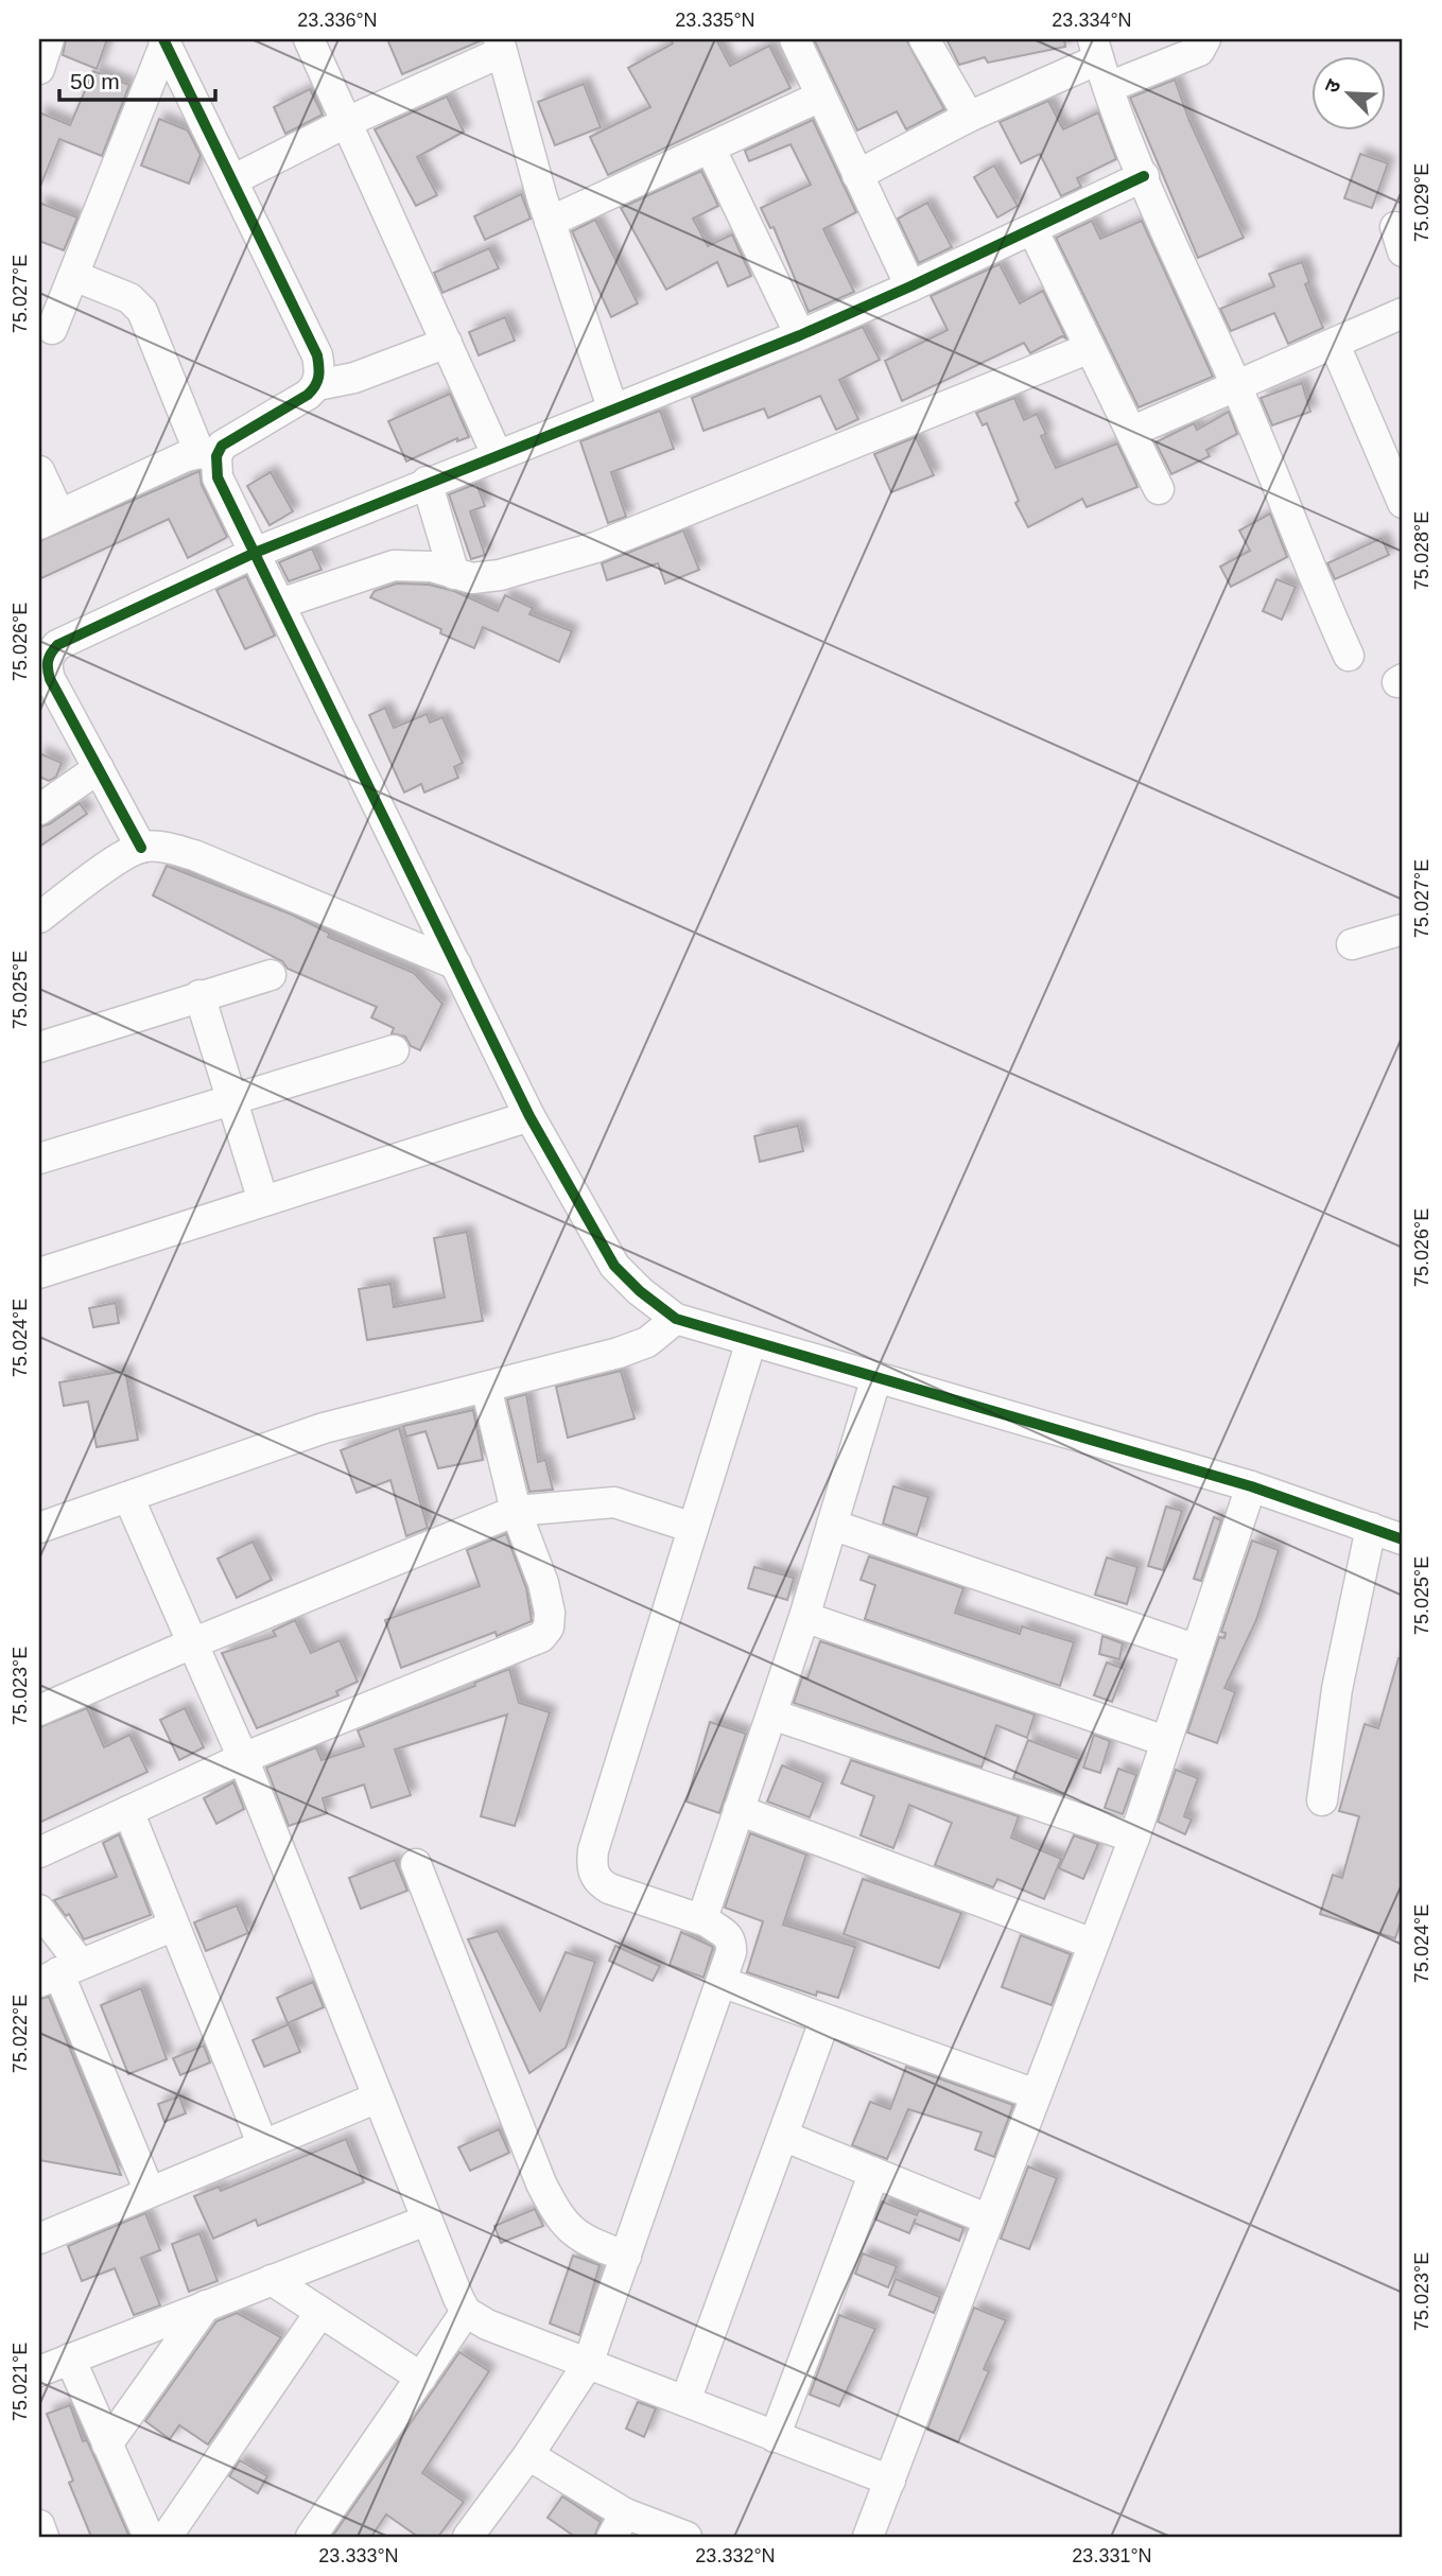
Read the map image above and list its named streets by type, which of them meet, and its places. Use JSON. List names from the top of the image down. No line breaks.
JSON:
{"scale_bar":"50 m","north":"top left","coordinates":["23.336°N","23.335°N","23.334°N","75.029°E","75.027°E","75.028°E","75.026°E","75.025°E","75.024°E","75.023°E","75.022°E","75.021°E","23.333°N","23.332°N","23.331°N"]}
